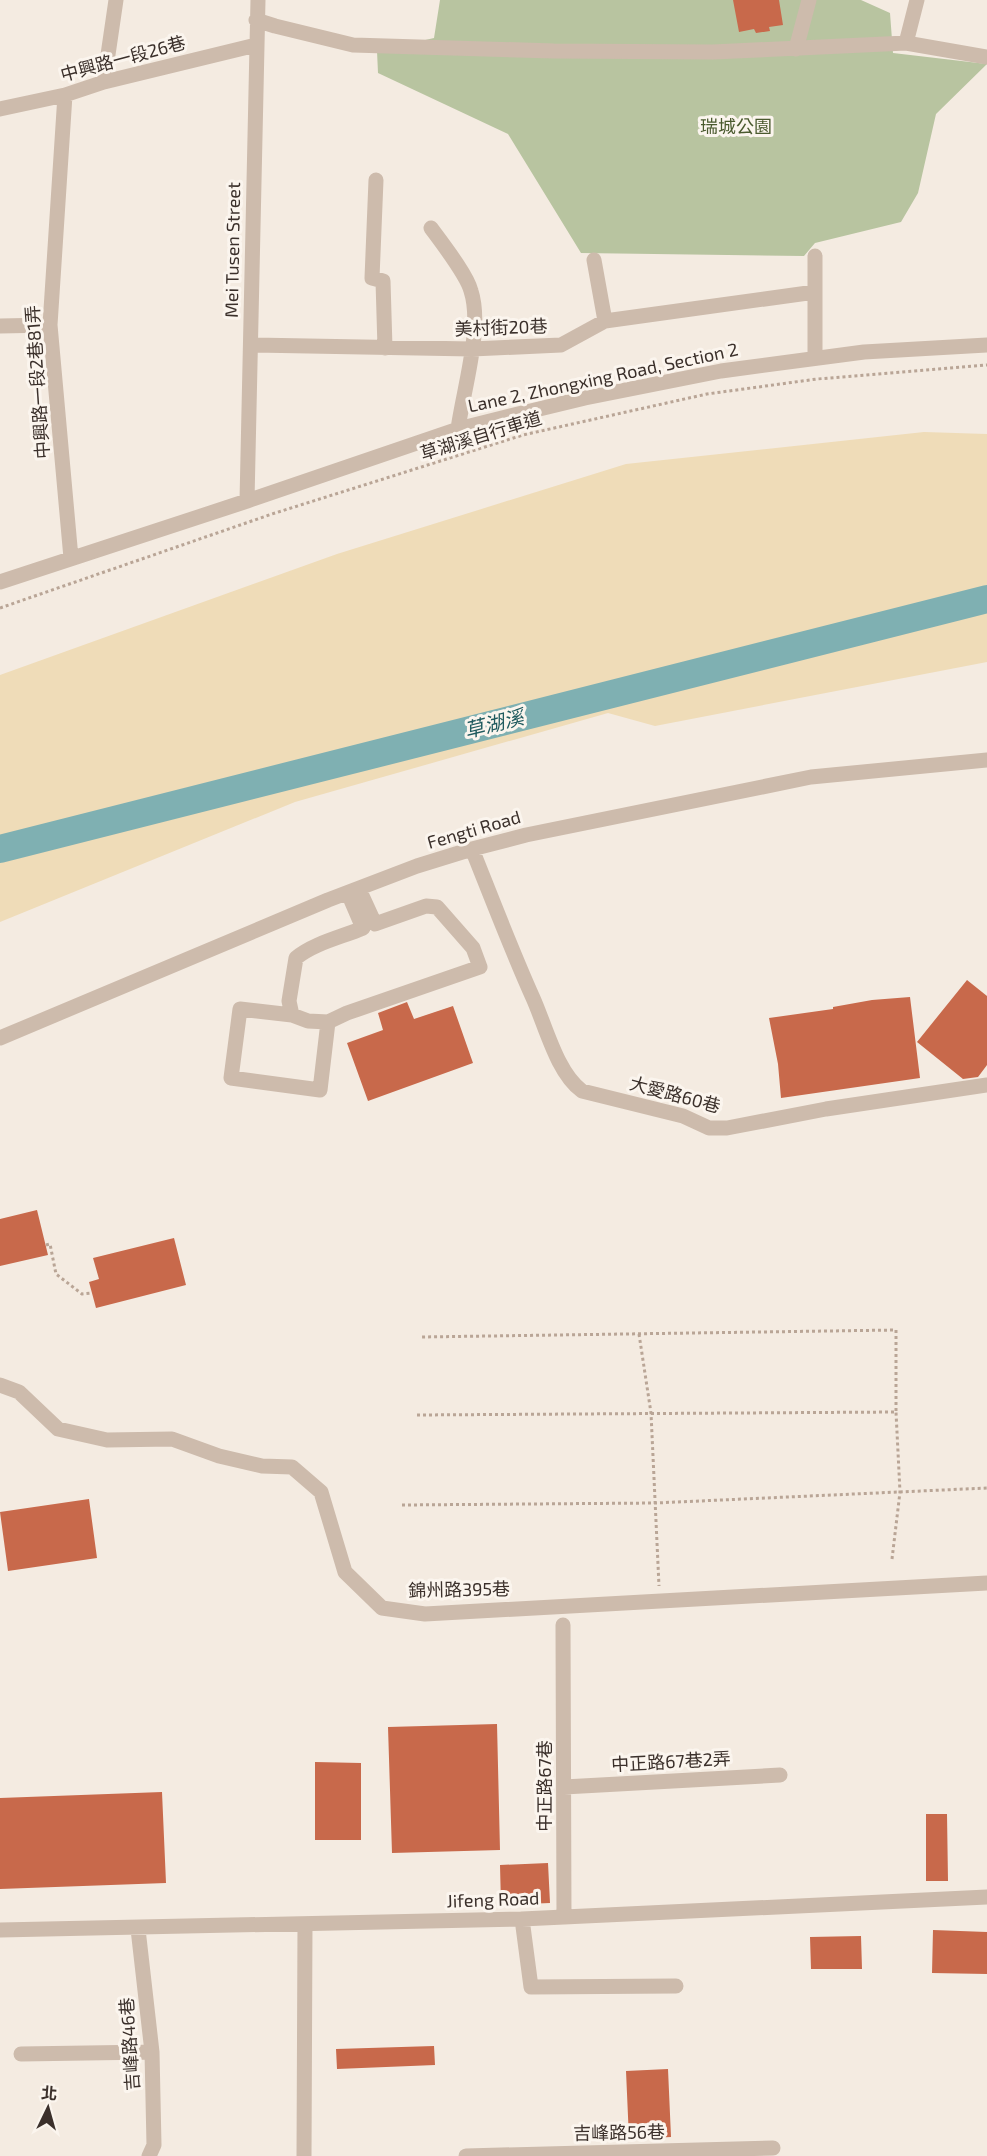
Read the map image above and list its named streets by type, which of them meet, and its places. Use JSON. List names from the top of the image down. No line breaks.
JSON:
{"streets":{"street":["中興路一段26巷","Mei Tusen Street","美村街20巷","Lane 2, Zhongxing Road, Section 2","中興路一段2巷81弄","Fengti Road","大愛路60巷","錦州路395巷","中正路67巷2弄","中正路67巷","Jifeng Road","吉峰路46巷","吉峰路56巷"],"path":["草湖溪自行車道"]},"crossings":[["中興路一段26巷","Mei Tusen Street"],["中興路一段26巷","中興路一段2巷81弄"],["Mei Tusen Street","美村街20巷"],["Mei Tusen Street","Lane 2, Zhongxing Road, Section 2"],["Lane 2, Zhongxing Road, Section 2","中興路一段2巷81弄"],["Fengti Road","大愛路60巷"],["中正路67巷2弄","中正路67巷"],["中正路67巷","Jifeng Road"],["Jifeng Road","吉峰路46巷"]],"water":["草湖溪"],"parks":["瑞城公園"],"north":"top"}
